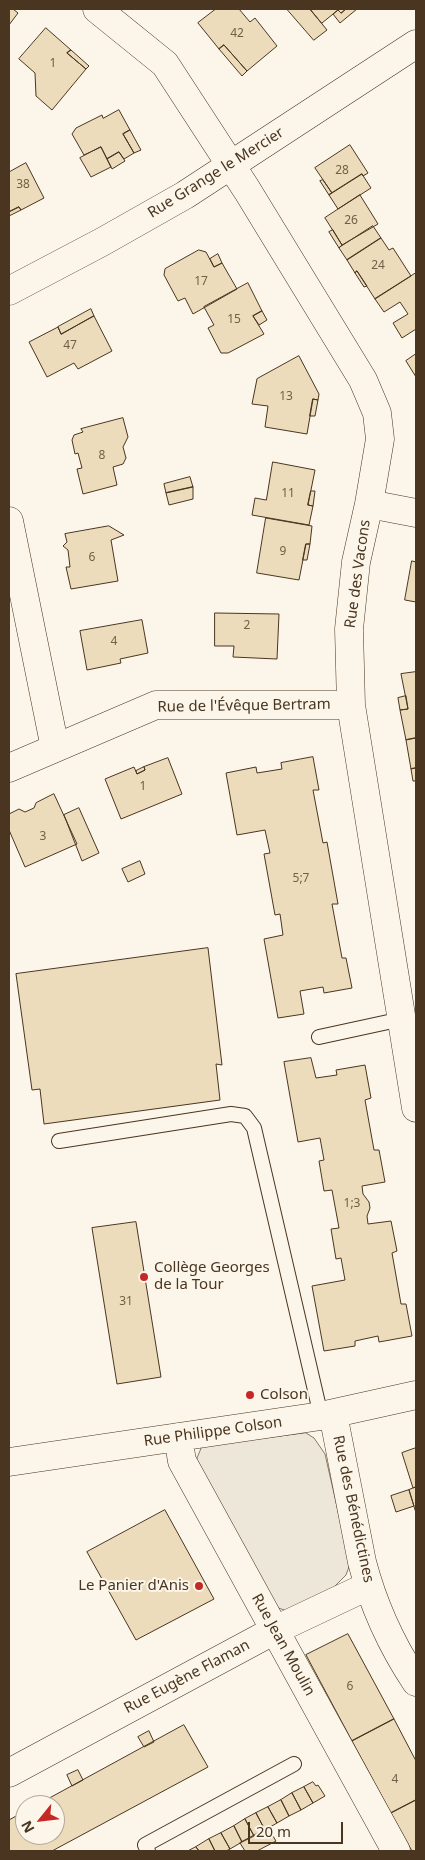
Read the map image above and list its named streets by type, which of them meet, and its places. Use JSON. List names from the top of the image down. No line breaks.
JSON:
{"streets":{"street":["Rue Grange le Mercier","Rue des Vacons","Rue de l'Évêque Bertram","Rue Philippe Colson","Rue des Bénédictines","Rue Jean Moulin","Rue Eugène Flaman"]},"crossings":[["Rue Grange le Mercier","Rue des Vacons"],["Rue des Vacons","Rue de l'Évêque Bertram"],["Rue Philippe Colson","Rue des Bénédictines"],["Rue Philippe Colson","Rue Jean Moulin"],["Rue des Bénédictines","Rue Eugène Flaman"],["Rue Jean Moulin","Rue Eugène Flaman"]],"places":["Collège Georges de la Tour","Colson","Le Panier d'Anis"],"house_numbers":["42","1","28","38","26","24","17","15","47","13","8","11","9","6","2","4","1","3","5;7","1;3","31","6","4"],"scale_bar":"20 m","north":"bottom left"}
